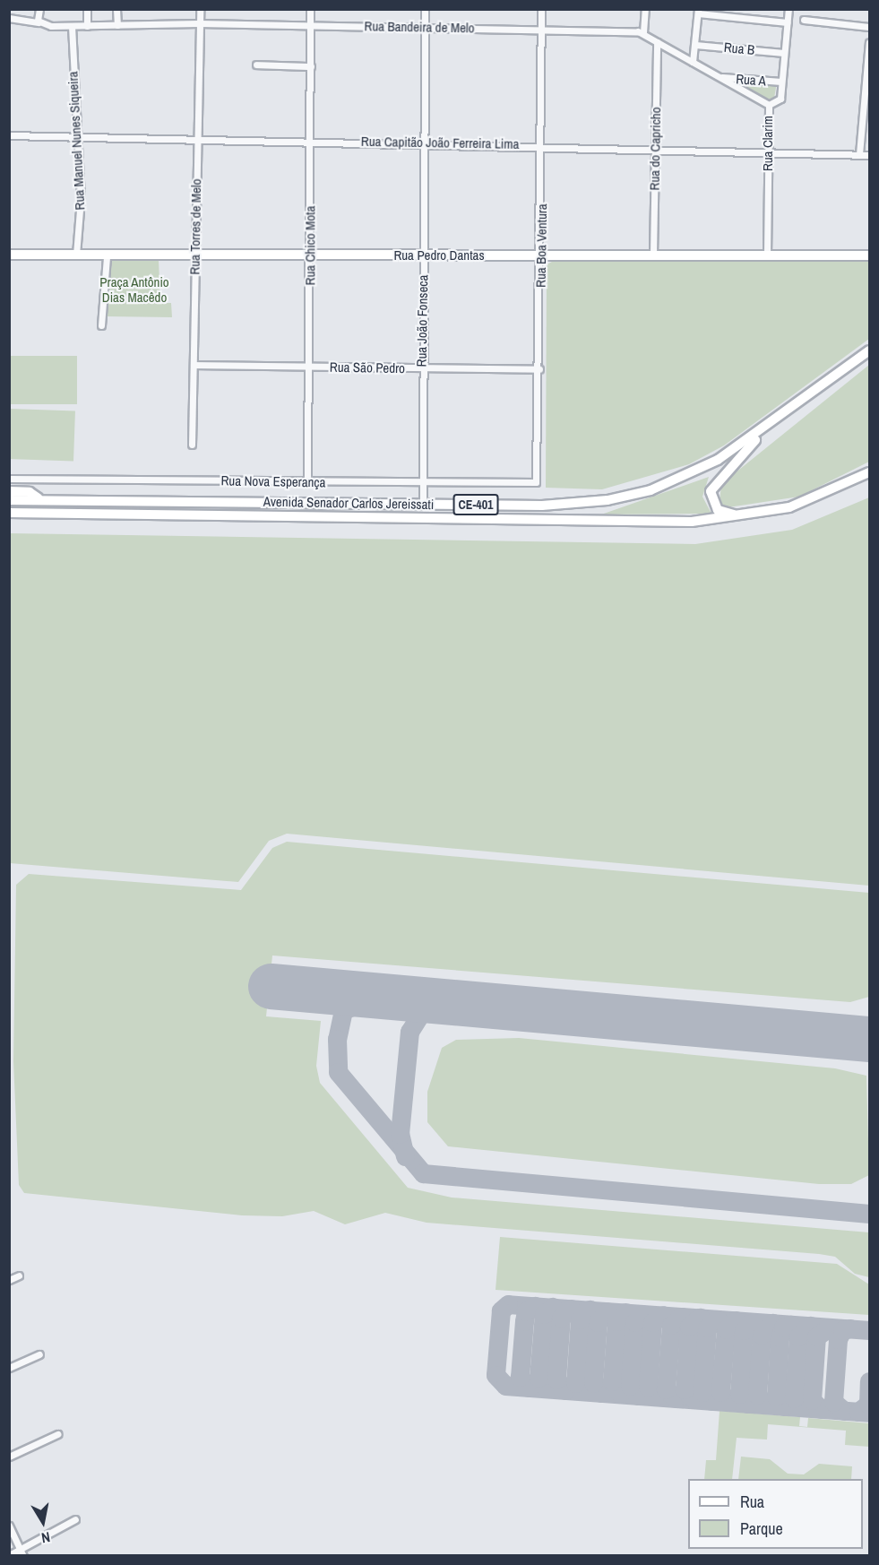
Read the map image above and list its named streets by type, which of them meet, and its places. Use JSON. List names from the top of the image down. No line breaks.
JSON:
{"streets":{"main road":["Rua Pedro Dantas","Avenida Senador Carlos Jereissati","CE-401"],"street":["Rua Bandeira de Melo","Rua B","Rua A","Rua Manuel Nunes Siqueira","Rua Capitão João Ferreira Lima","Rua Clarim","Rua do Capricho","Rua Torres de Melo","Rua Chico Mota","Rua Boa Ventura","Rua João Fonseca","Rua São Pedro","Rua Nova Esperança"]},"crossings":[["Rua Bandeira de Melo","Rua Manuel Nunes Siqueira"],["Rua Bandeira de Melo","Rua Torres de Melo"],["Rua Bandeira de Melo","Rua Chico Mota"],["Rua Bandeira de Melo","Rua Boa Ventura"],["Rua Bandeira de Melo","Rua João Fonseca"],["Rua B","Rua Clarim"],["Rua A","Rua Clarim"],["Rua Manuel Nunes Siqueira","Rua Capitão João Ferreira Lima"],["Rua Manuel Nunes Siqueira","Rua Pedro Dantas"],["Rua Capitão João Ferreira Lima","Rua Clarim"],["Rua Capitão João Ferreira Lima","Rua do Capricho"],["Rua Capitão João Ferreira Lima","Rua Torres de Melo"],["Rua Capitão João Ferreira Lima","Rua Chico Mota"],["Rua Capitão João Ferreira Lima","Rua Boa Ventura"],["Rua Capitão João Ferreira Lima","Rua João Fonseca"],["Rua Clarim","Rua Pedro Dantas"],["Rua do Capricho","Rua Pedro Dantas"],["Rua Torres de Melo","Rua Pedro Dantas"],["Rua Torres de Melo","Rua São Pedro"],["Rua Chico Mota","Rua Pedro Dantas"],["Rua Chico Mota","Rua São Pedro"],["Rua Chico Mota","Rua Nova Esperança"],["Rua Boa Ventura","Rua Pedro Dantas"],["Rua Boa Ventura","Rua São Pedro"],["Rua Boa Ventura","Rua Nova Esperança"],["Rua Pedro Dantas","Rua João Fonseca"],["Rua João Fonseca","Rua São Pedro"],["Rua João Fonseca","Rua Nova Esperança"],["Rua João Fonseca","Avenida Senador Carlos Jereissati"]],"parks":["Praça Antônio Dias Macêdo"],"legend":["Rua","Parque"],"north":"bottom"}
